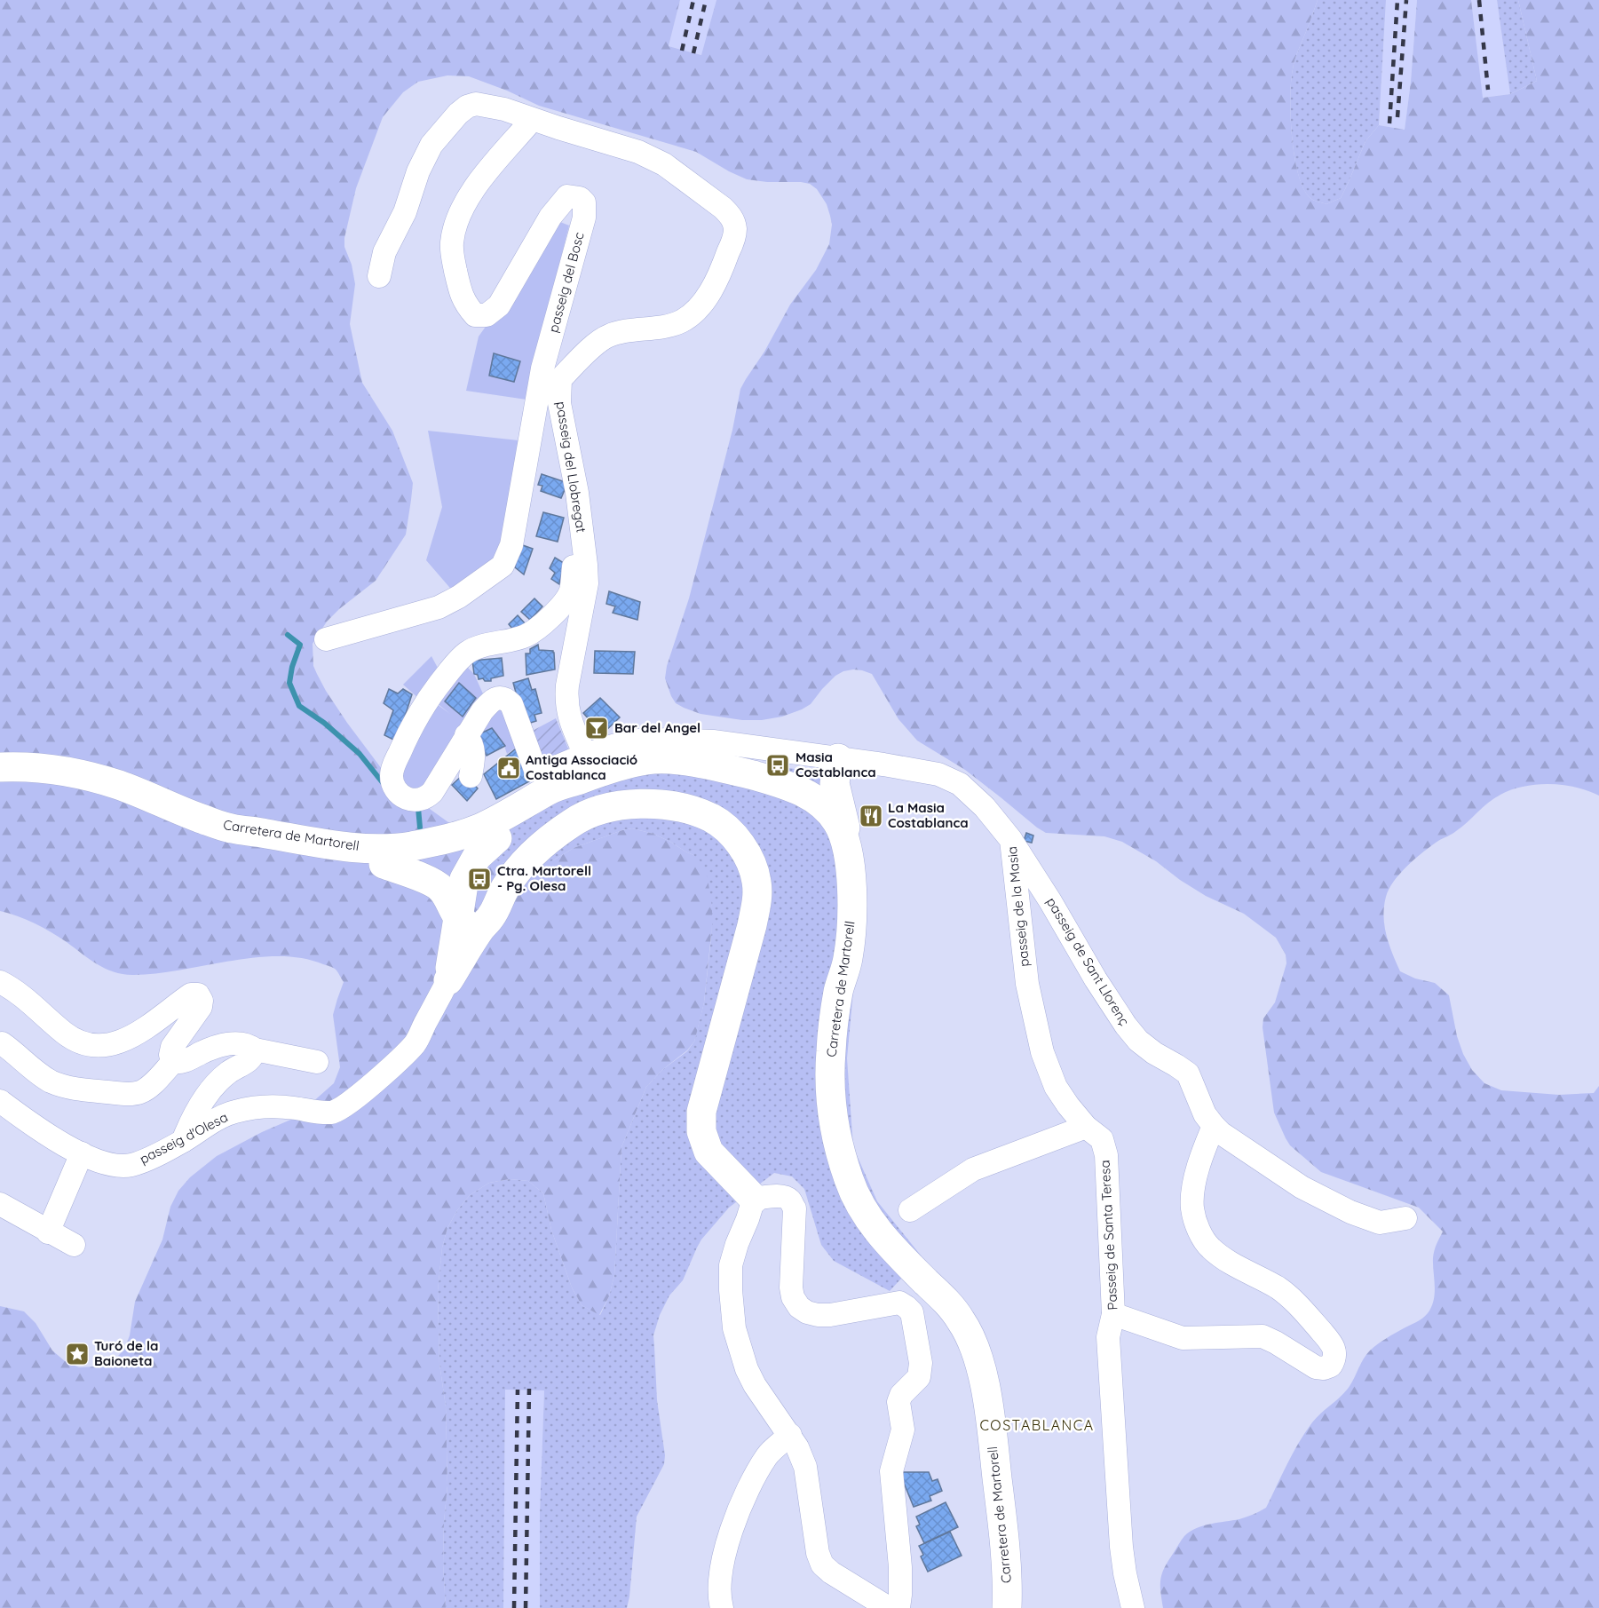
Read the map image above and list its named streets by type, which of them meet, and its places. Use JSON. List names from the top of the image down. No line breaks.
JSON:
{"streets":{"main road":["Carretera de Martorell"],"street":["passeig del Bosc","passeig del Llobregat","passeig de la Masia","passeig de Sant Llorenç","passeig d'Olesa","Passeig de Santa Teresa"]},"crossings":[["passeig del Bosc","passeig del Llobregat"],["passeig del Llobregat","Carretera de Martorell"],["Carretera de Martorell","passeig de la Masia"],["passeig de la Masia","passeig de Sant Llorenç"],["passeig de la Masia","Passeig de Santa Teresa"]],"districts":["COSTABLANCA"],"places":{"bar":["Bar del Angel"],"bus stop":["Masia Costablanca","Ctra. Martorell - Pg. Olesa"],"public building":["Antiga Associació Costablanca"],"restaurant":["La Masia Costablanca"],"place":["Turó de la Baioneta"]}}
